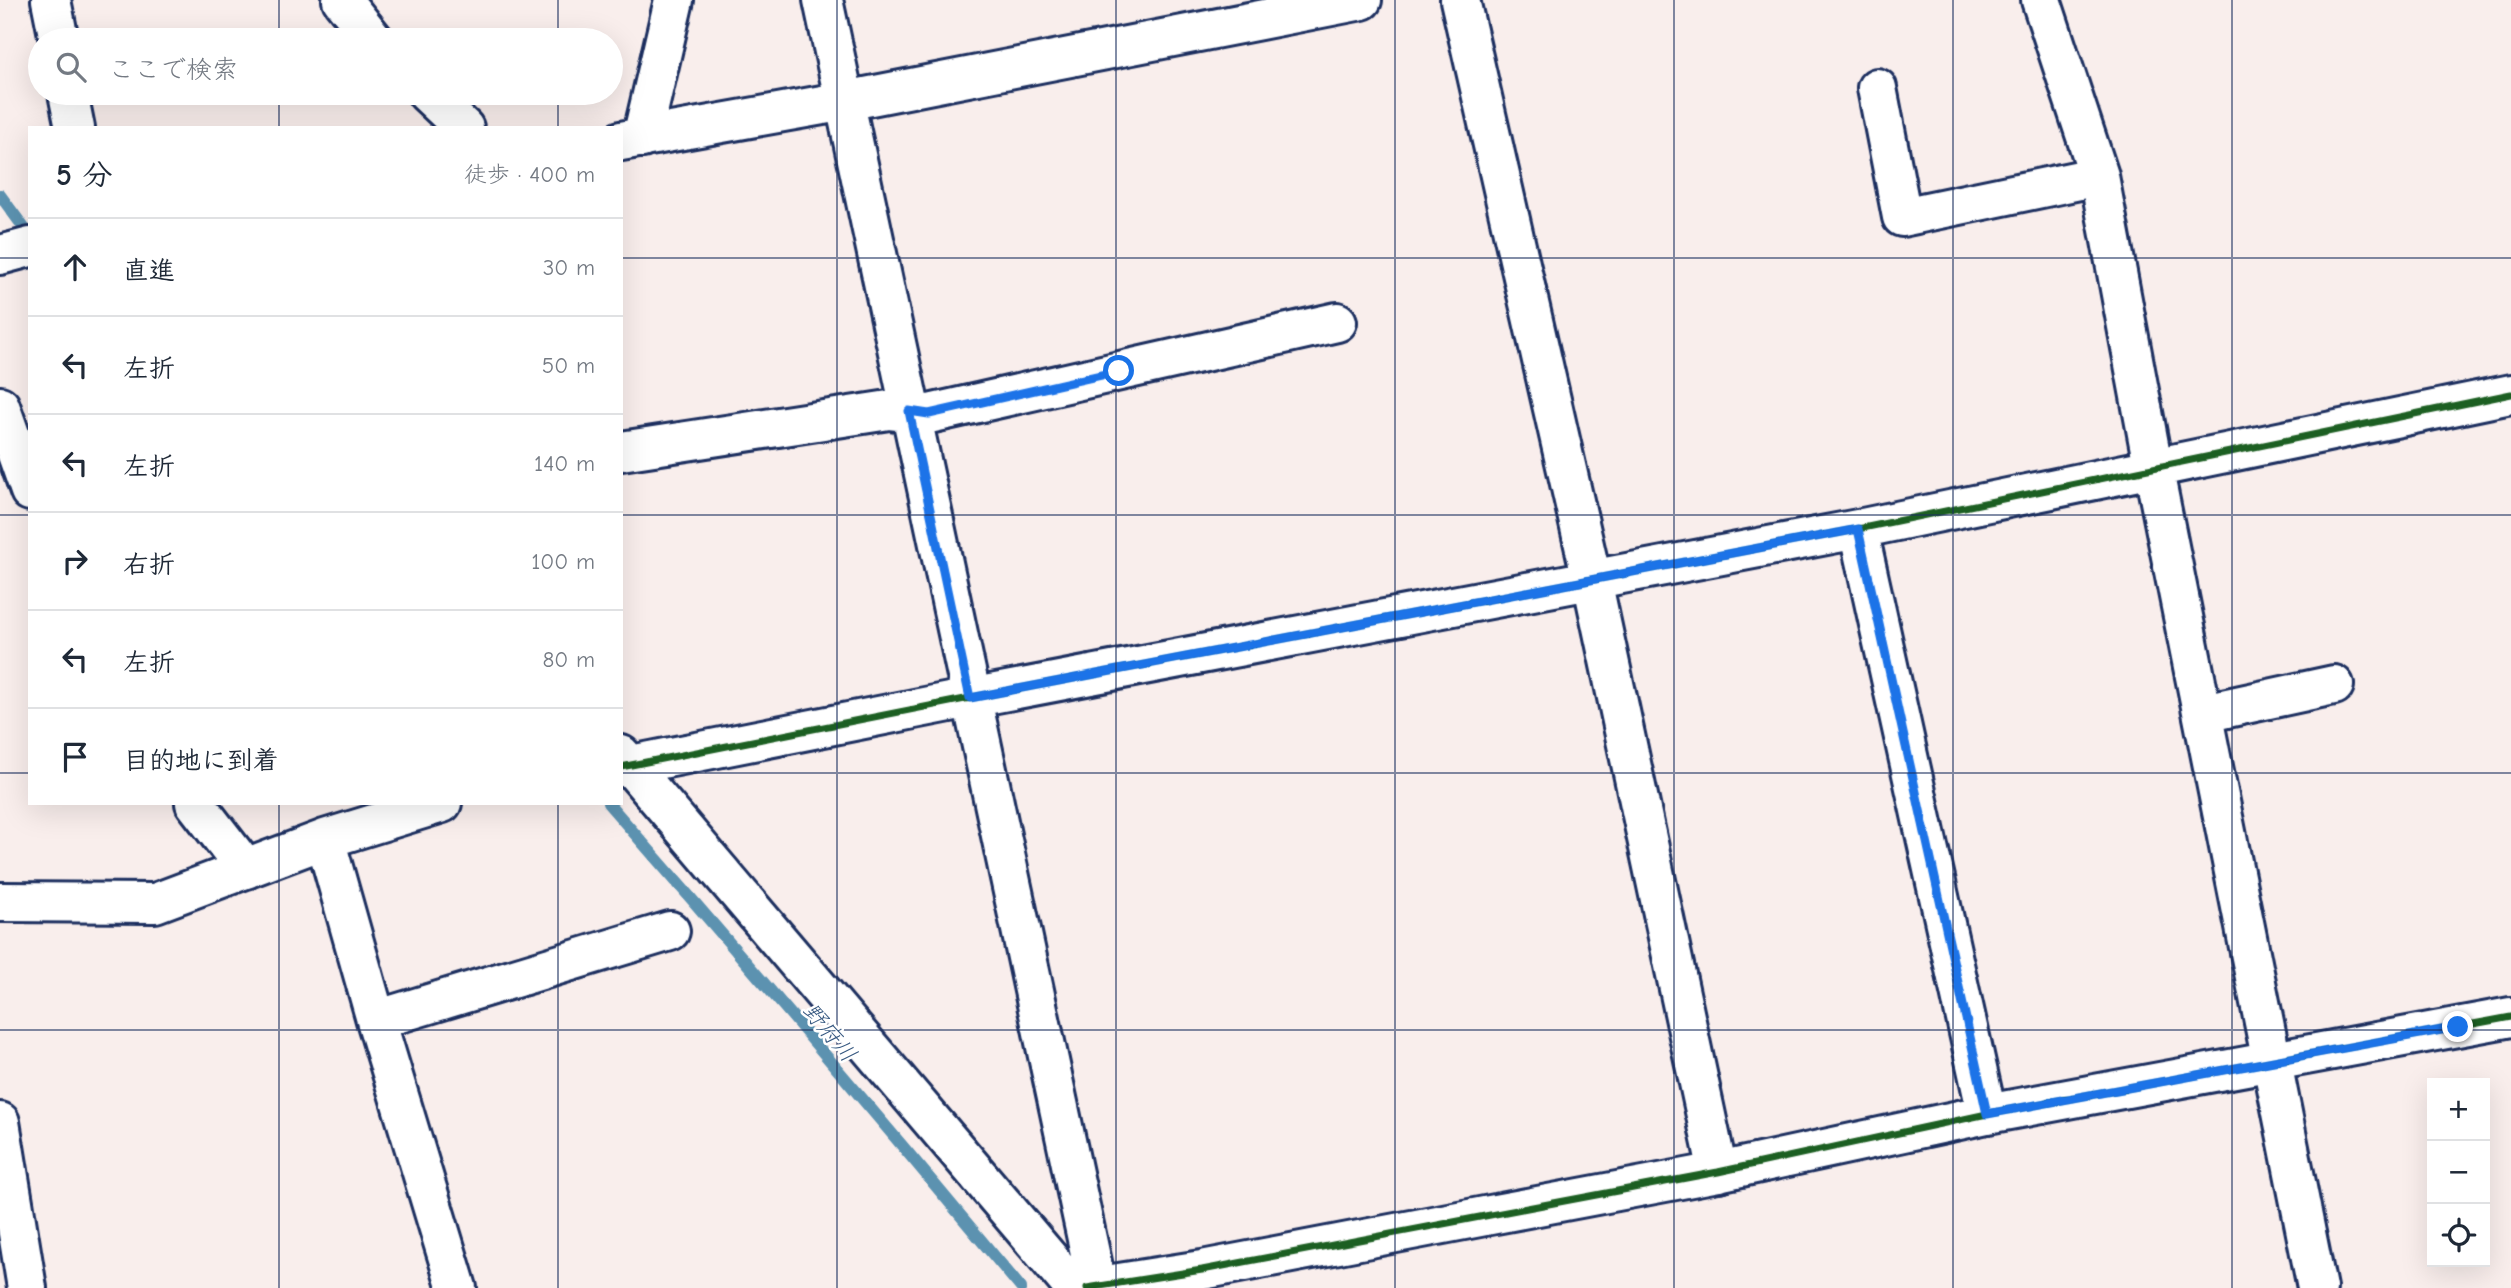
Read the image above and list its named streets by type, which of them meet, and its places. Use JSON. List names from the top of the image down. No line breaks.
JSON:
{"water":["野府川"],"page":{"search":"ここで検索","heading":["5 分","徒歩 · 400 m"],"list":[["直進","30 m"],["左折","50 m"],["左折","140 m"],["右折","100 m"],["左折","80 m"],"目的地に到着"],"map_buttons":["+","−"]}}
